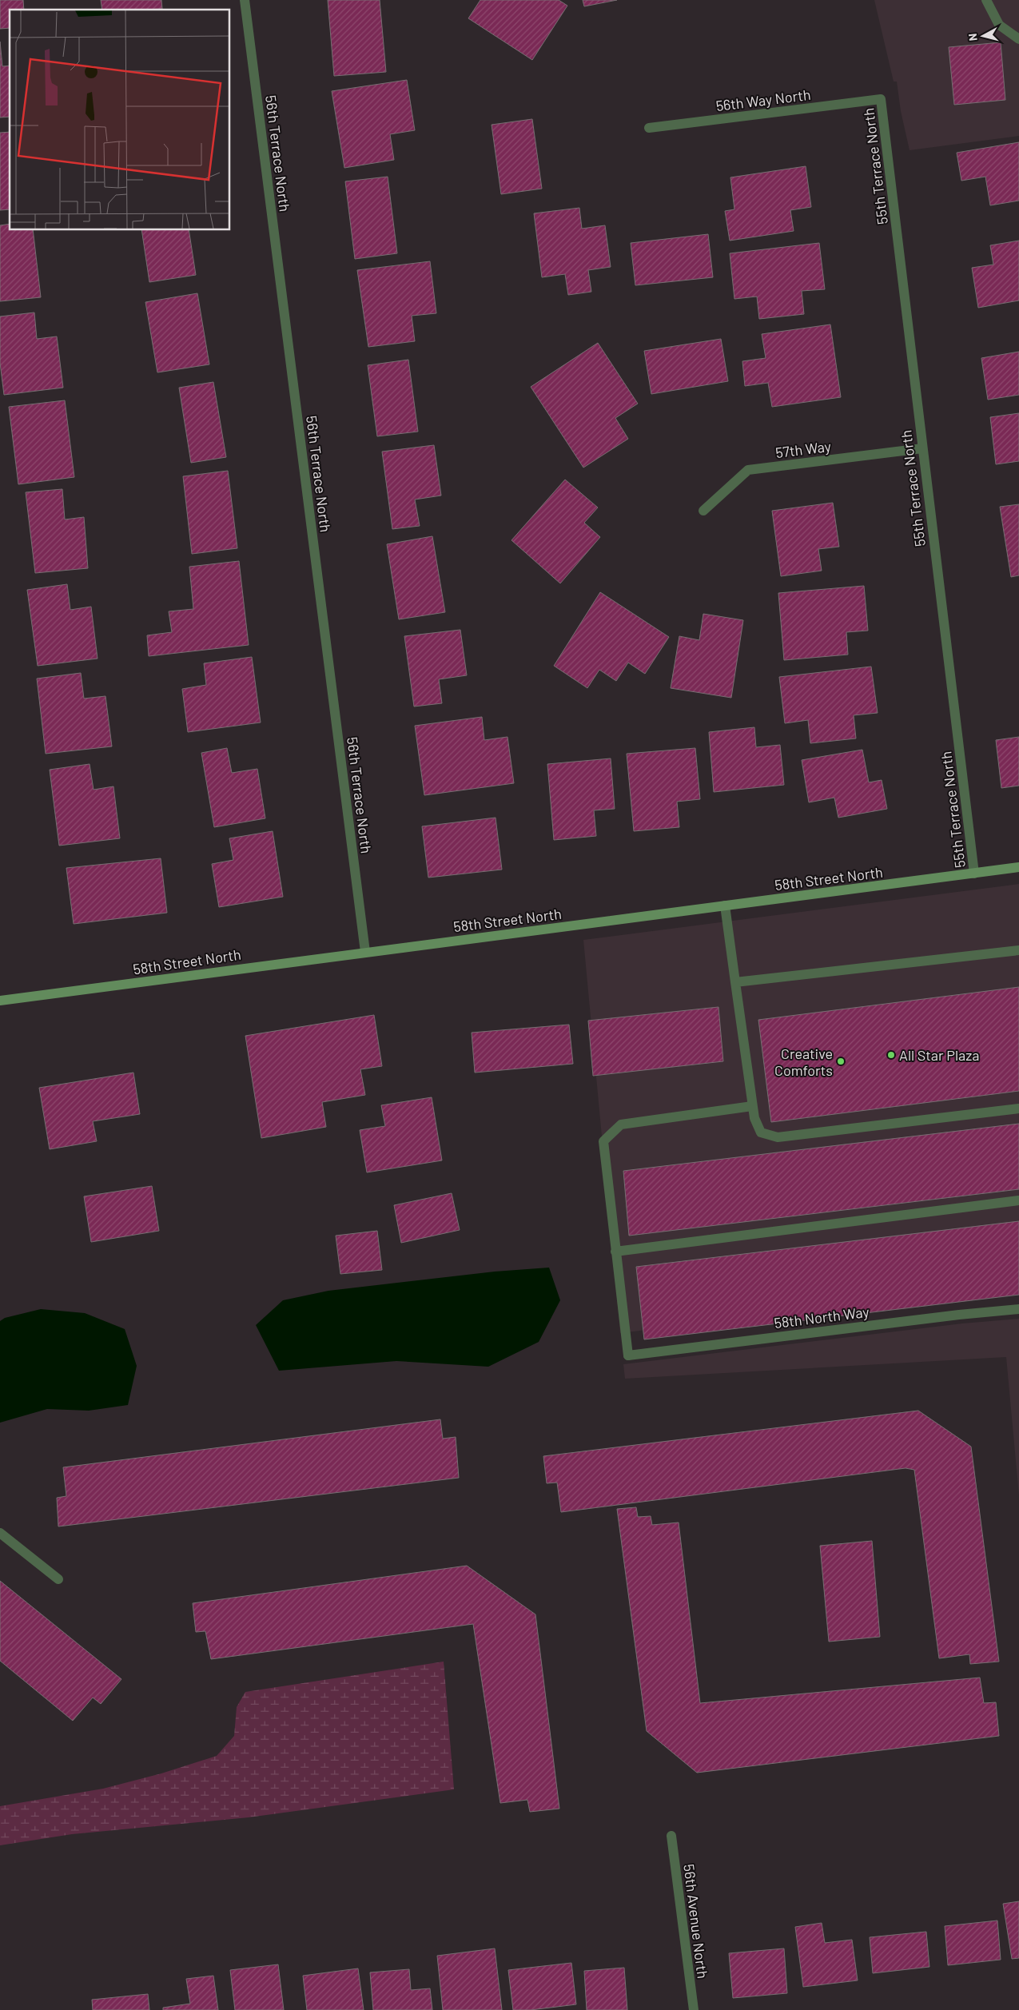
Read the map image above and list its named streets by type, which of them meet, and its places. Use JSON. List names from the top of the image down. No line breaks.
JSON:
{"streets":{"street":["56th Way North","56th Terrace North","55th Terrace North","57th Way","58th Street North","58th North Way","56th Avenue North"]},"crossings":[["56th Way North","55th Terrace North"],["56th Terrace North","58th Street North"],["55th Terrace North","57th Way"],["55th Terrace North","58th Street North"]],"places":["All Star Plaza","Creative Comforts"],"north":"left"}
